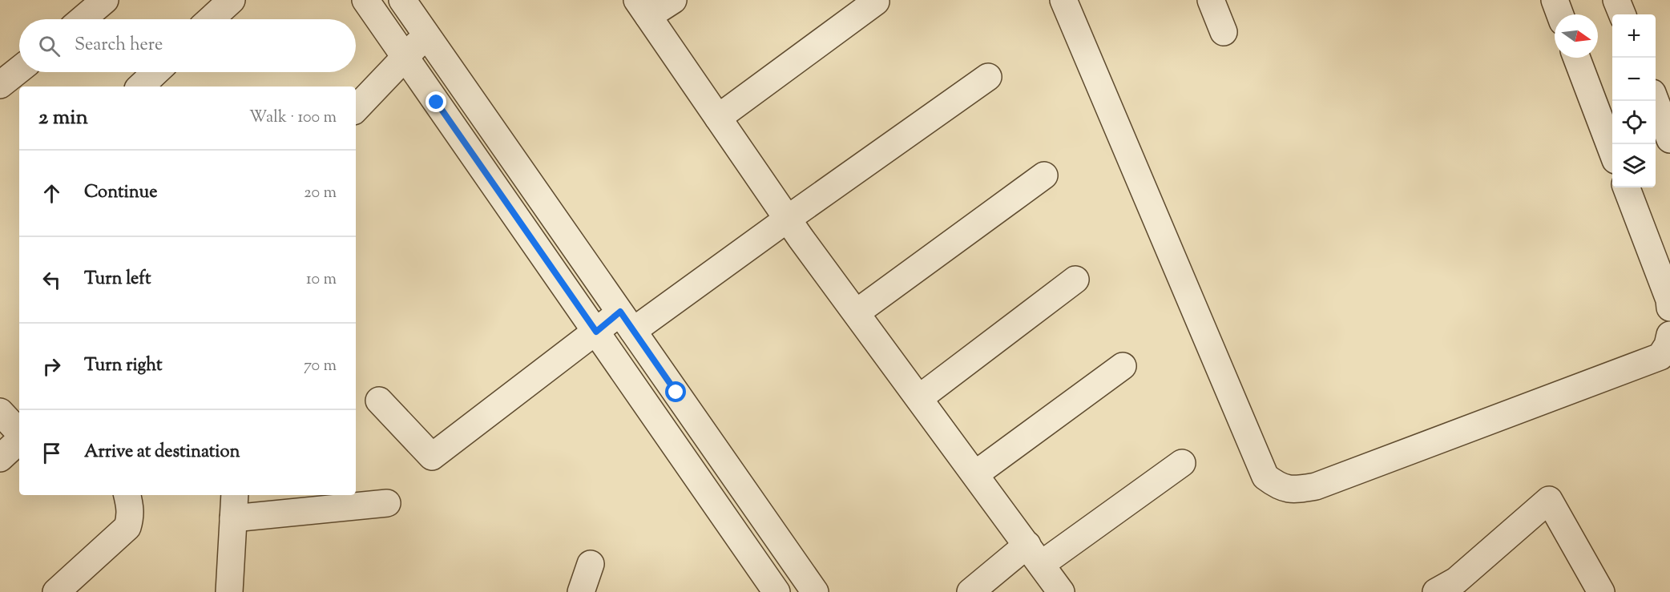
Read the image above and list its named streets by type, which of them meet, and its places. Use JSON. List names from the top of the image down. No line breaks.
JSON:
{"north":"right","page":{"map_buttons":["+","−"],"search":"Search here","heading":["2 min","Walk · 100 m"],"list":[["Continue","20 m"],["Turn left","10 m"],["Turn right","70 m"],"Arrive at destination"]}}
